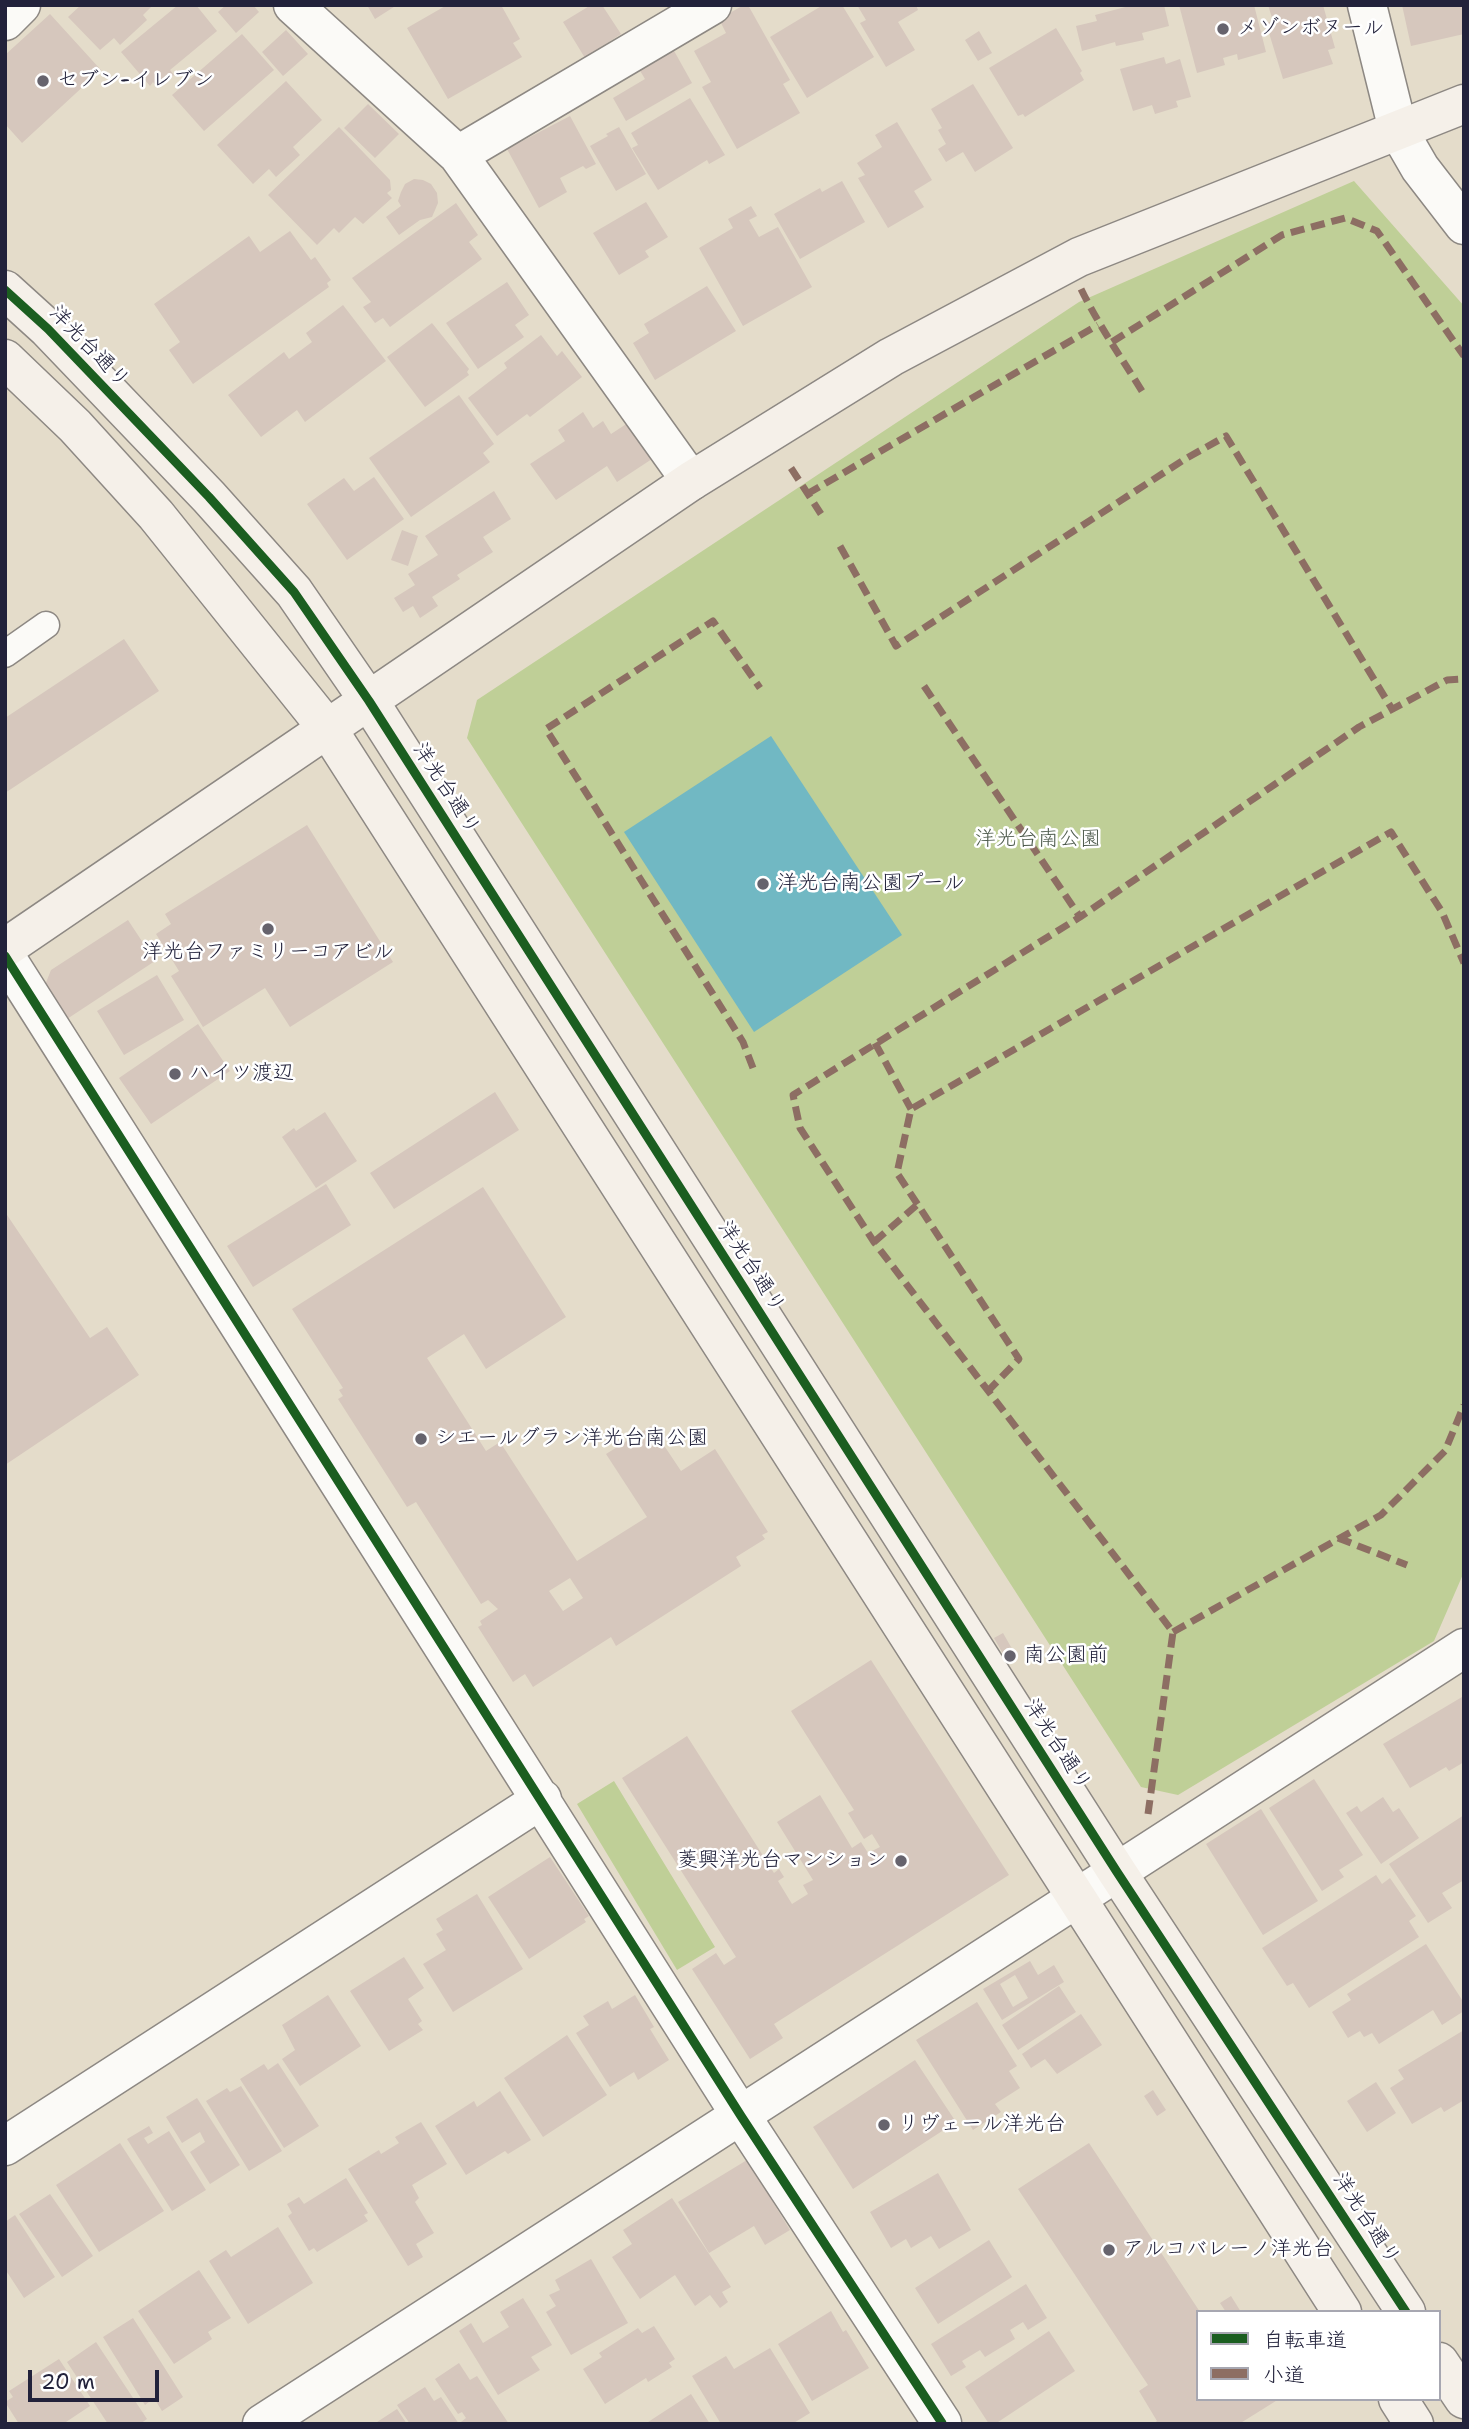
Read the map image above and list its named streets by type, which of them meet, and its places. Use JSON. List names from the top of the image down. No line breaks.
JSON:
{"streets":{"street":["洋光台通り"]},"parks":["洋光台南公園"],"places":["メゾンボヌール","セブン-イレブン","洋光台南公園プール","洋光台ファミリーコアビル","ハイツ渡辺","シエールグラン洋光台南公園","南公園前","菱興洋光台マンション","リヴェール洋光台","アルコバレーノ洋光台"],"legend":["自転車道","小道"],"scale_bar":"20 m"}
